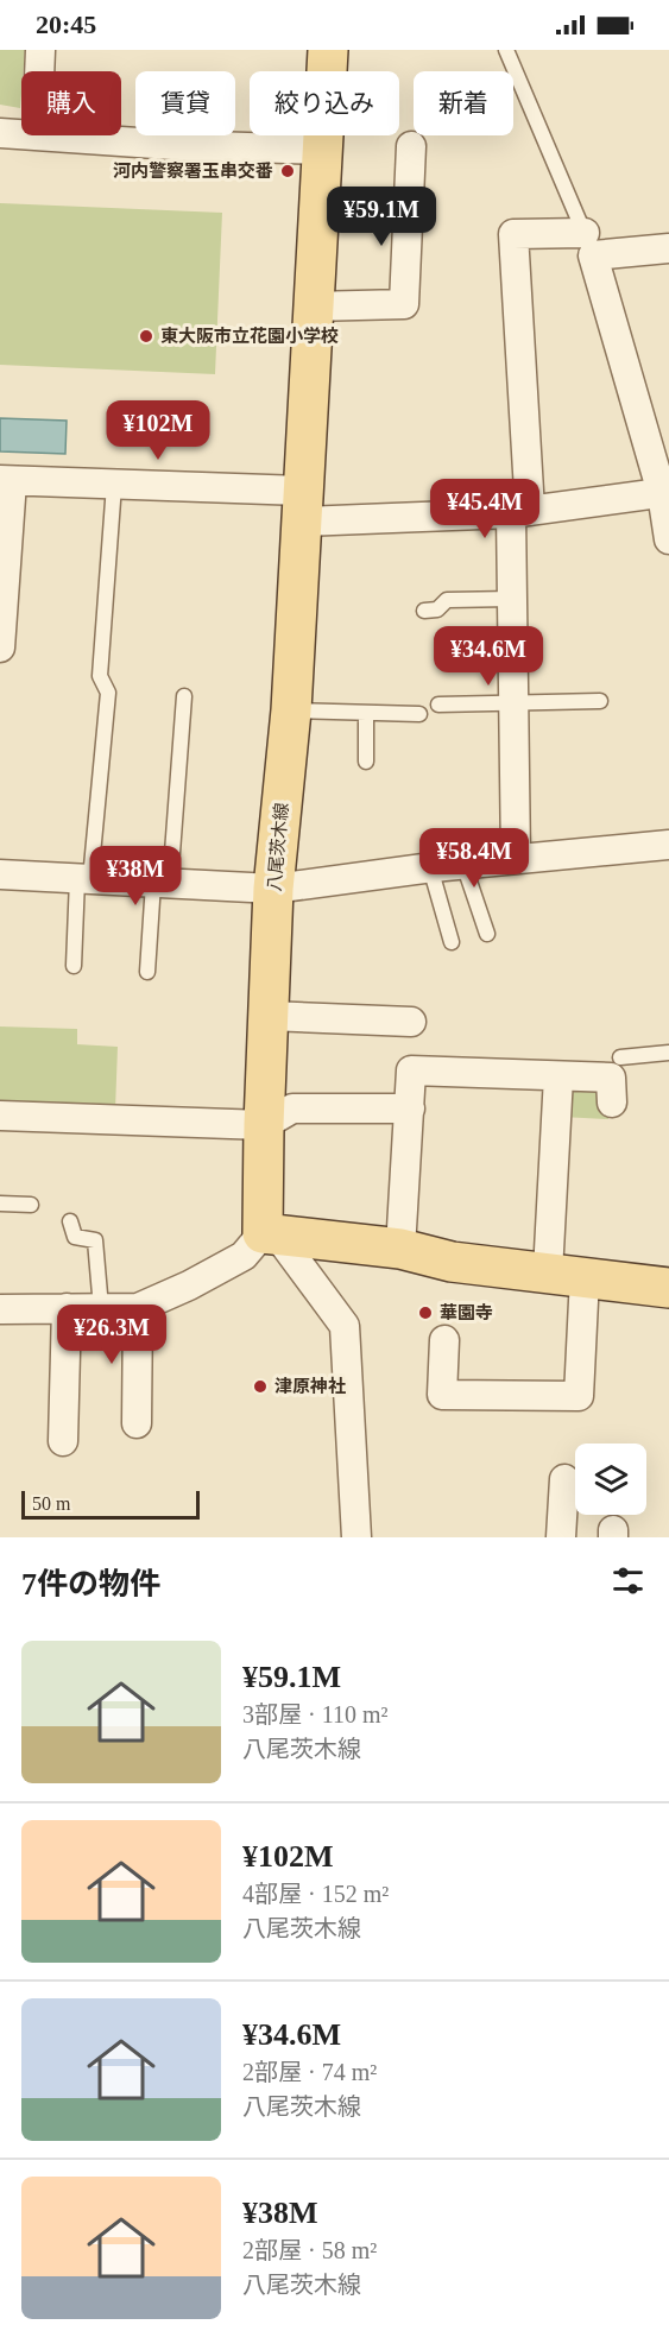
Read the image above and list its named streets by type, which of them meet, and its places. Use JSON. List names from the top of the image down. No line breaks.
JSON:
{"streets":{"main road":["八尾茨木線"]},"places":["河内警察署玉串交番","東大阪市立花園小学校","華園寺","津原神社"],"scale_bar":"50 m","page":{"status":"20:45","chip":["購入","賃貸","絞り込み","新着"],"price":["¥59.1M","¥102M","¥45.4M","¥34.6M","¥58.4M","¥38M","¥26.3M"],"scale":"50 m","heading":"7件の物件","list":[{"name":"¥59.1M","note":"3部屋 · 110 m² · 八尾茨木線"},{"name":"¥102M","note":"4部屋 · 152 m² · 八尾茨木線"},{"name":"¥34.6M","note":"2部屋 · 74 m² · 八尾茨木線"},{"name":"¥38M","note":"2部屋 · 58 m² · 八尾茨木線"}]}}
